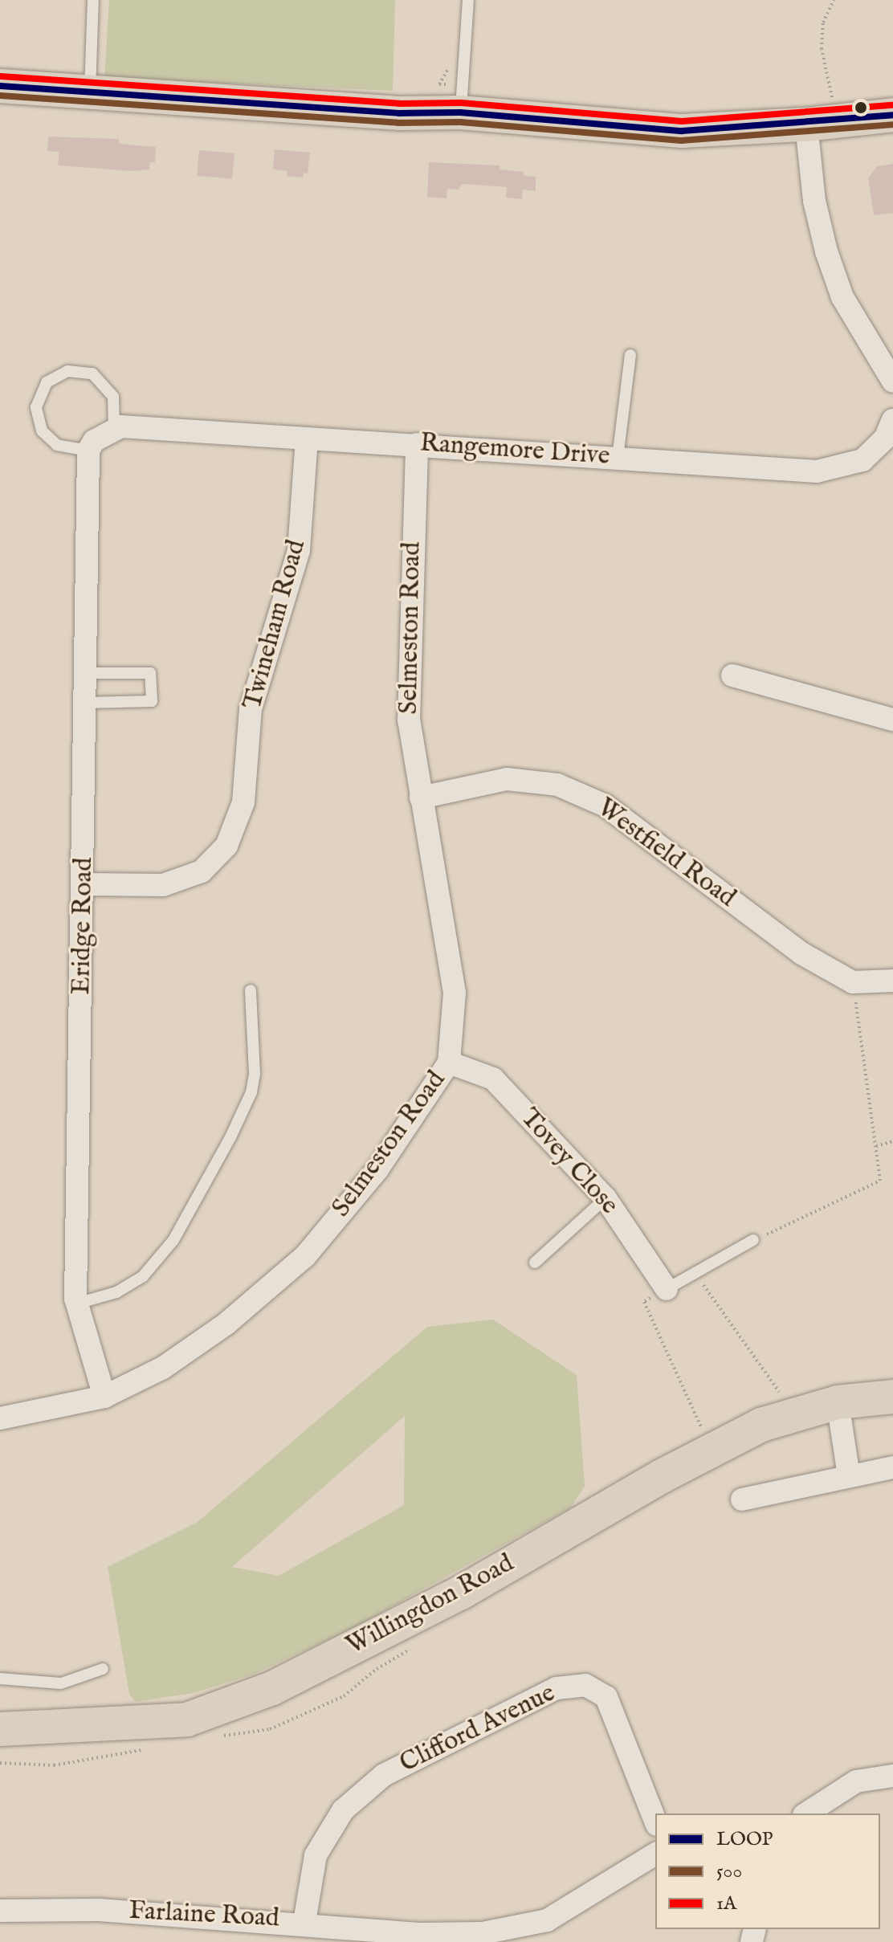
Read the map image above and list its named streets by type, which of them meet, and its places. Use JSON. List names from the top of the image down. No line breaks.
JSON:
{"streets":{"main road":["Willingdon Road"],"street":["Rangemore Drive","Twineham Road","Selmeston Road","Westfield Road","Eridge Road","Tovey Close","Clifford Avenue","Farlaine Road"]},"crossings":[["Rangemore Drive","Twineham Road"],["Rangemore Drive","Selmeston Road"],["Rangemore Drive","Eridge Road"],["Twineham Road","Eridge Road"],["Selmeston Road","Westfield Road"],["Selmeston Road","Eridge Road"],["Selmeston Road","Tovey Close"],["Clifford Avenue","Farlaine Road"]],"lines":["transit line 1A","transit line LOOP","transit line 500"],"legend":["LOOP","500","1A"]}
